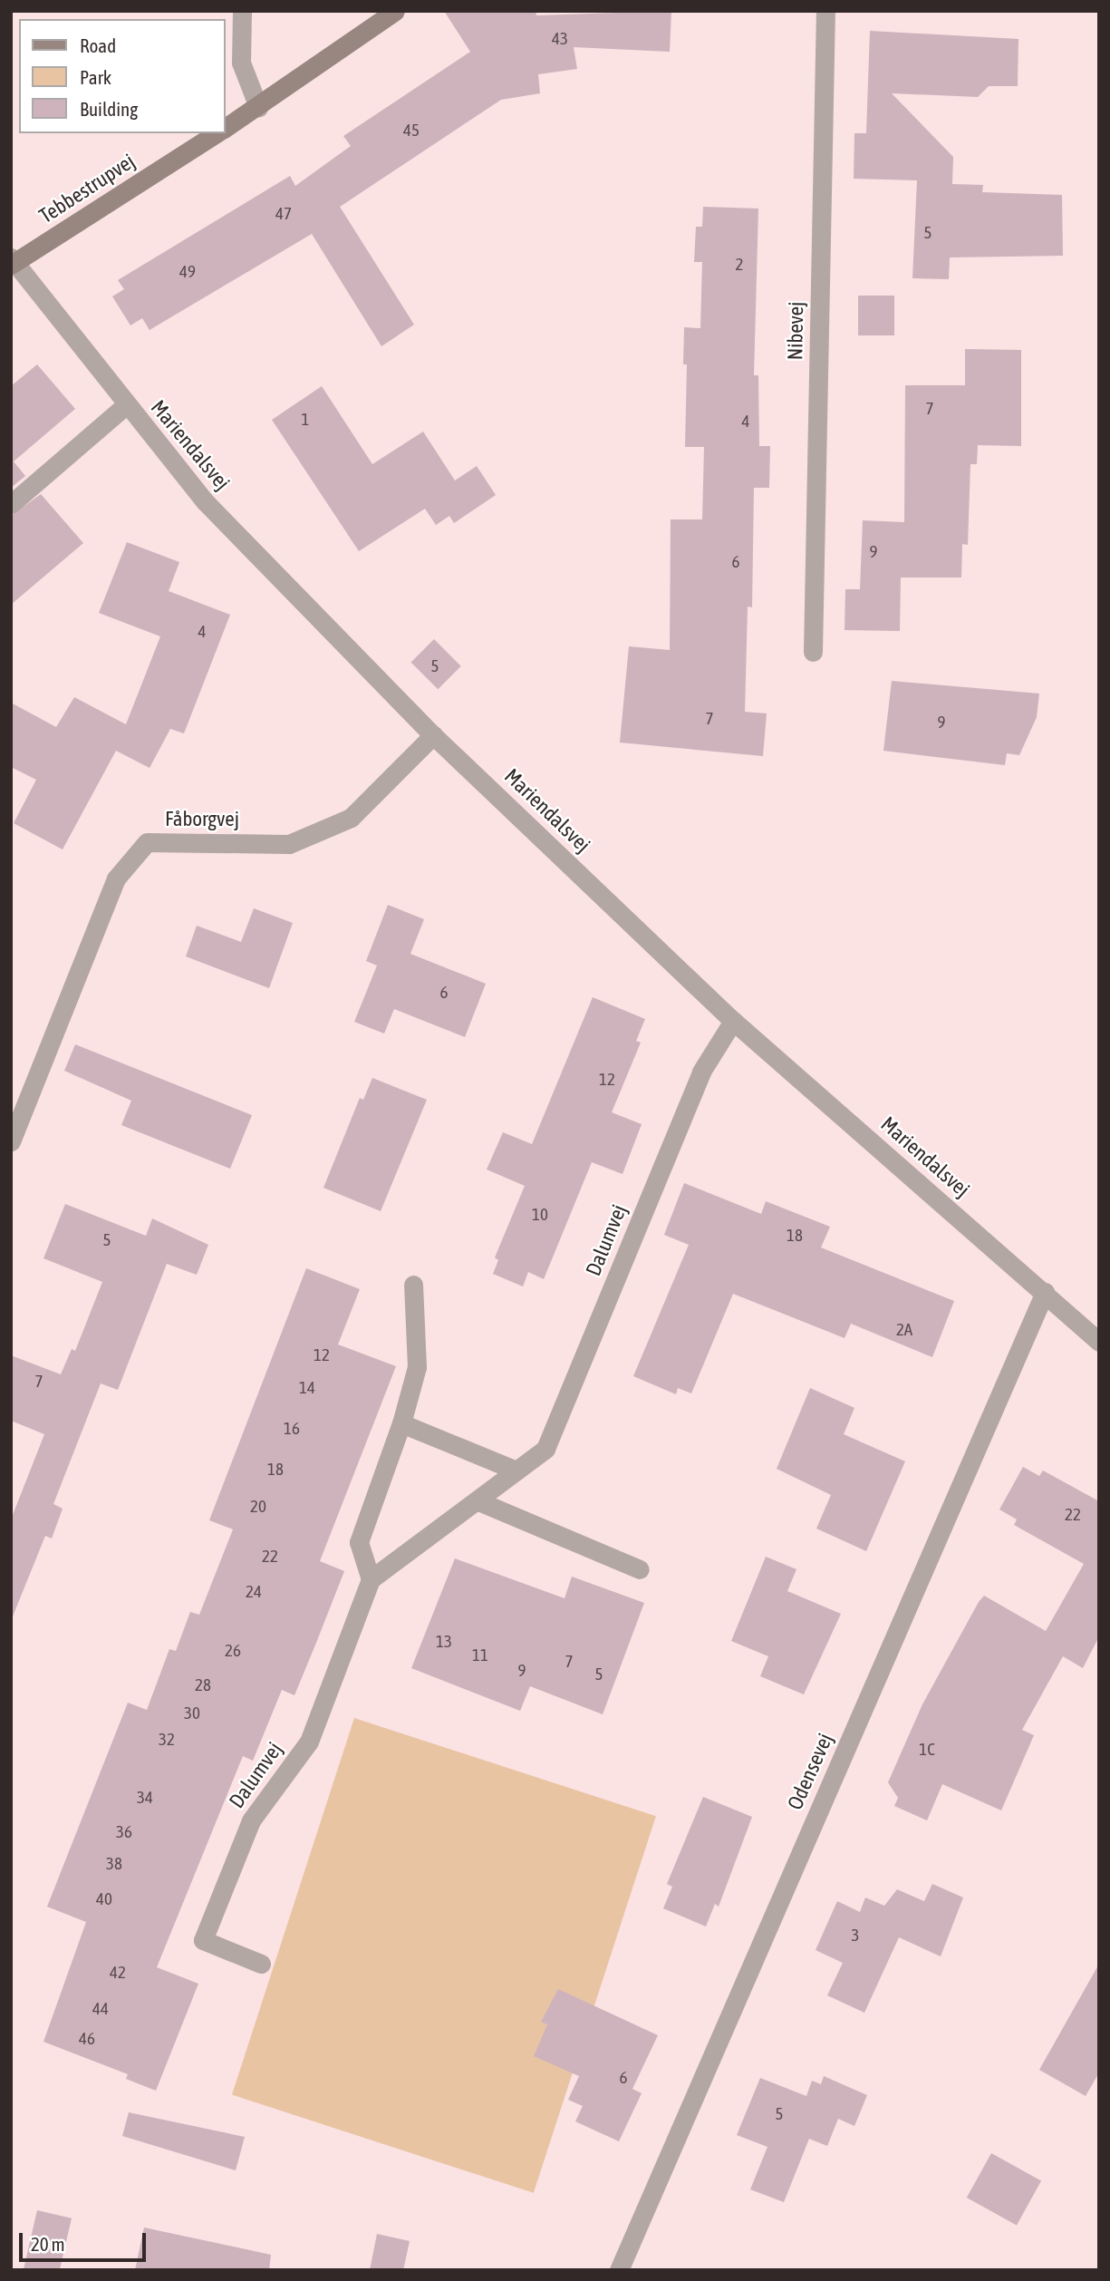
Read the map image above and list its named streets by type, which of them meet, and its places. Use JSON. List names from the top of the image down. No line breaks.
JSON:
{"streets":{"street":["Tebbestrupvej","Nibevej","Mariendalsvej","Fåborgvej","Dalumvej","Odensevej"]},"crossings":[["Tebbestrupvej","Mariendalsvej"],["Mariendalsvej","Fåborgvej"],["Mariendalsvej","Dalumvej"],["Mariendalsvej","Odensevej"]],"house_numbers":["43","45","47","5","2","49","7","1","4","9","6","4","5","7","9","6","12","10","18","5","2A","12","7","14","16","18","20","22","22","24","13","26","11","7","9","5","28","30","32","1C","34","36","38","40","3","42","44","46","6","5"],"legend":["Road","Park","Building"],"scale_bar":"20 m"}
